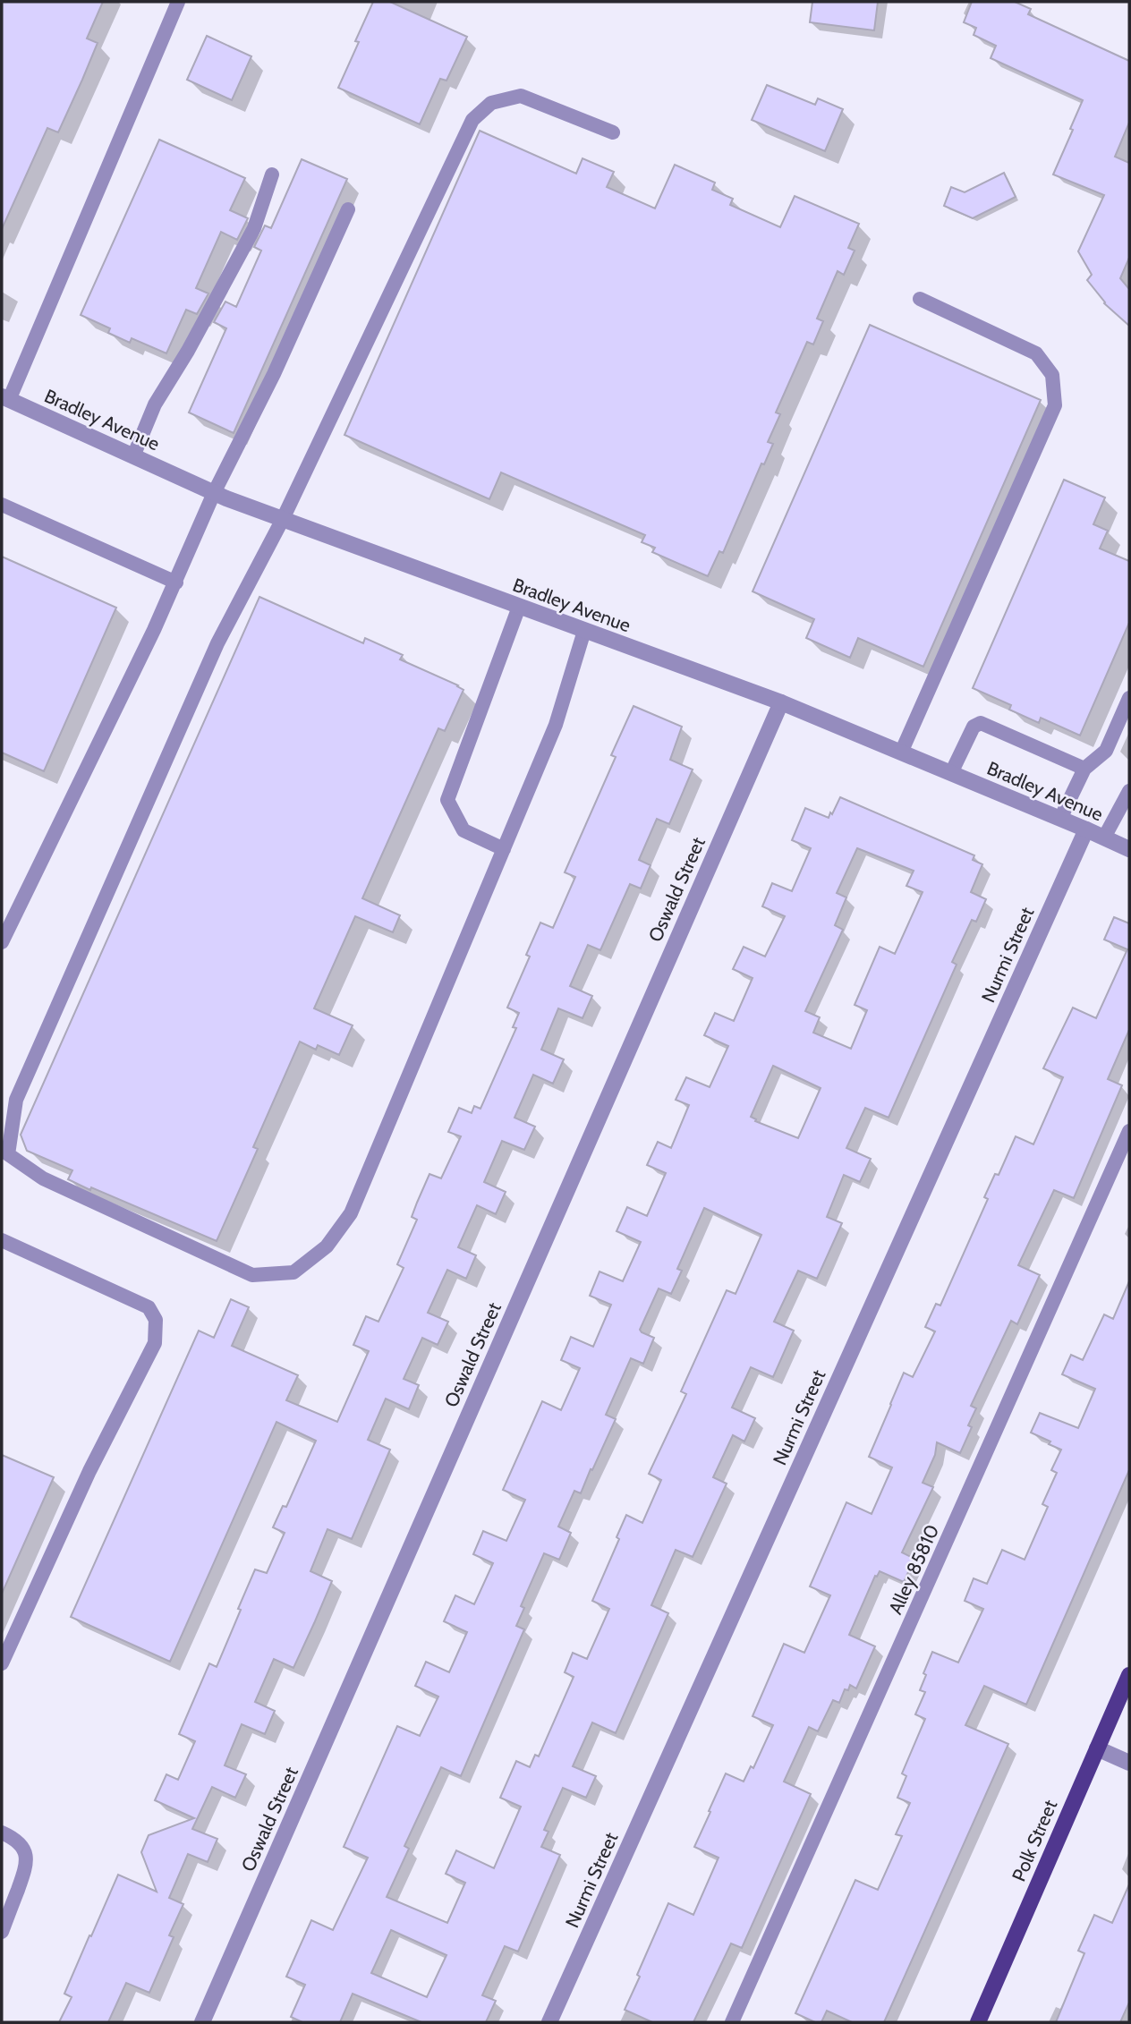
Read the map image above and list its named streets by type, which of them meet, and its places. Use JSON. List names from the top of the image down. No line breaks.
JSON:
{"streets":{"main road":["Polk Street"],"street":["Bradley Avenue","Oswald Street","Nurmi Street"],"lane":["Alley 85810"]},"crossings":[["Bradley Avenue","Oswald Street"],["Bradley Avenue","Nurmi Street"]]}
